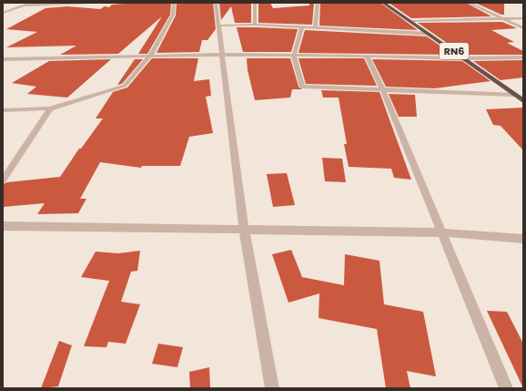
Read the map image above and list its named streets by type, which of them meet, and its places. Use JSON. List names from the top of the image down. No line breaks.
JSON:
{"streets":{"highway":["RN6"]}}
